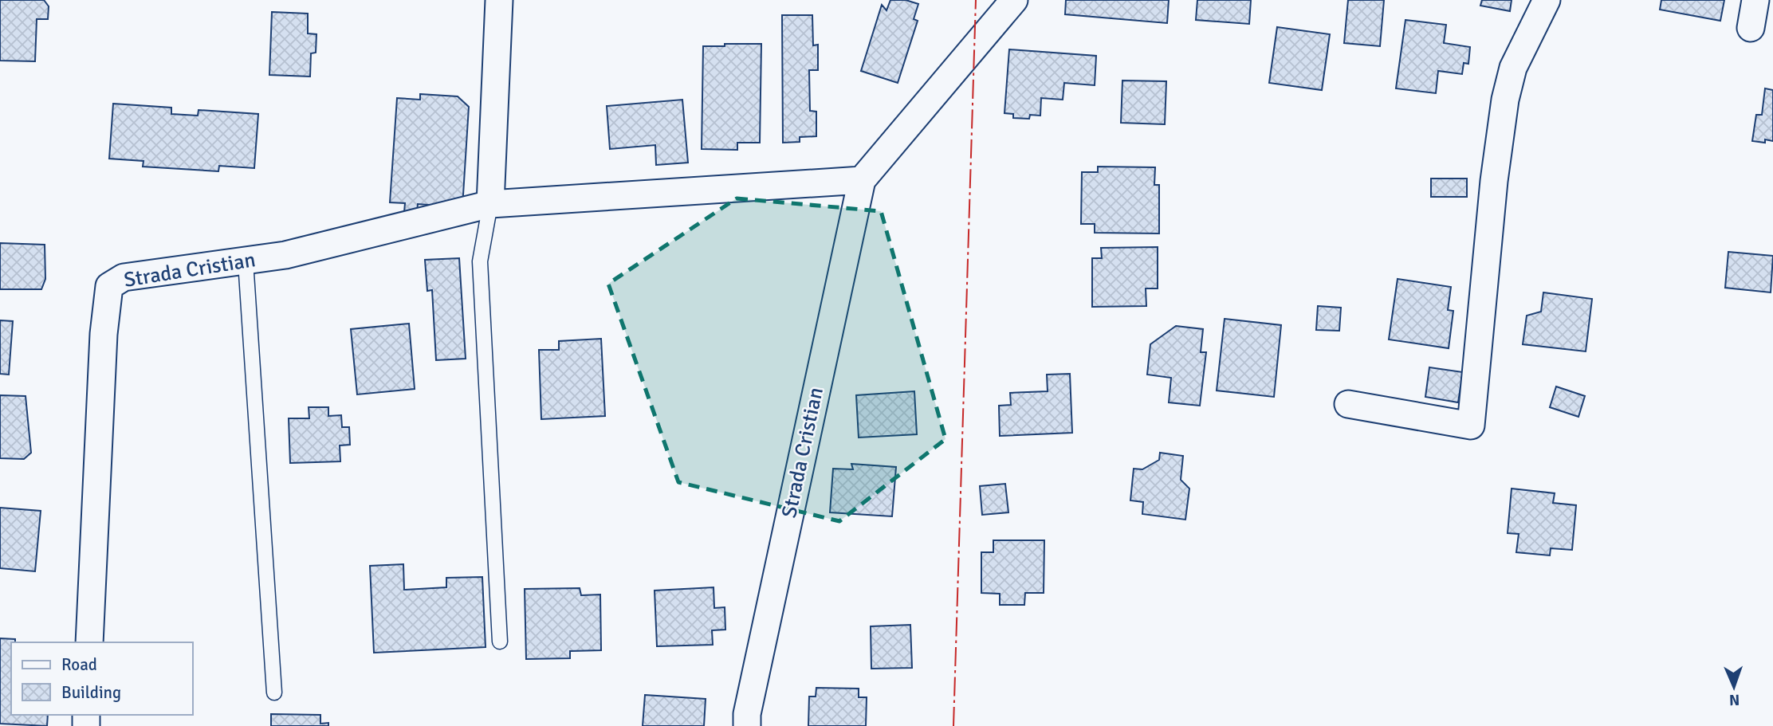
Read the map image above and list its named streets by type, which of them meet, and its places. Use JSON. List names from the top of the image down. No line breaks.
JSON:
{"streets":{"street":["Strada Cristian"]},"legend":["Road","Building"],"north":"bottom"}
